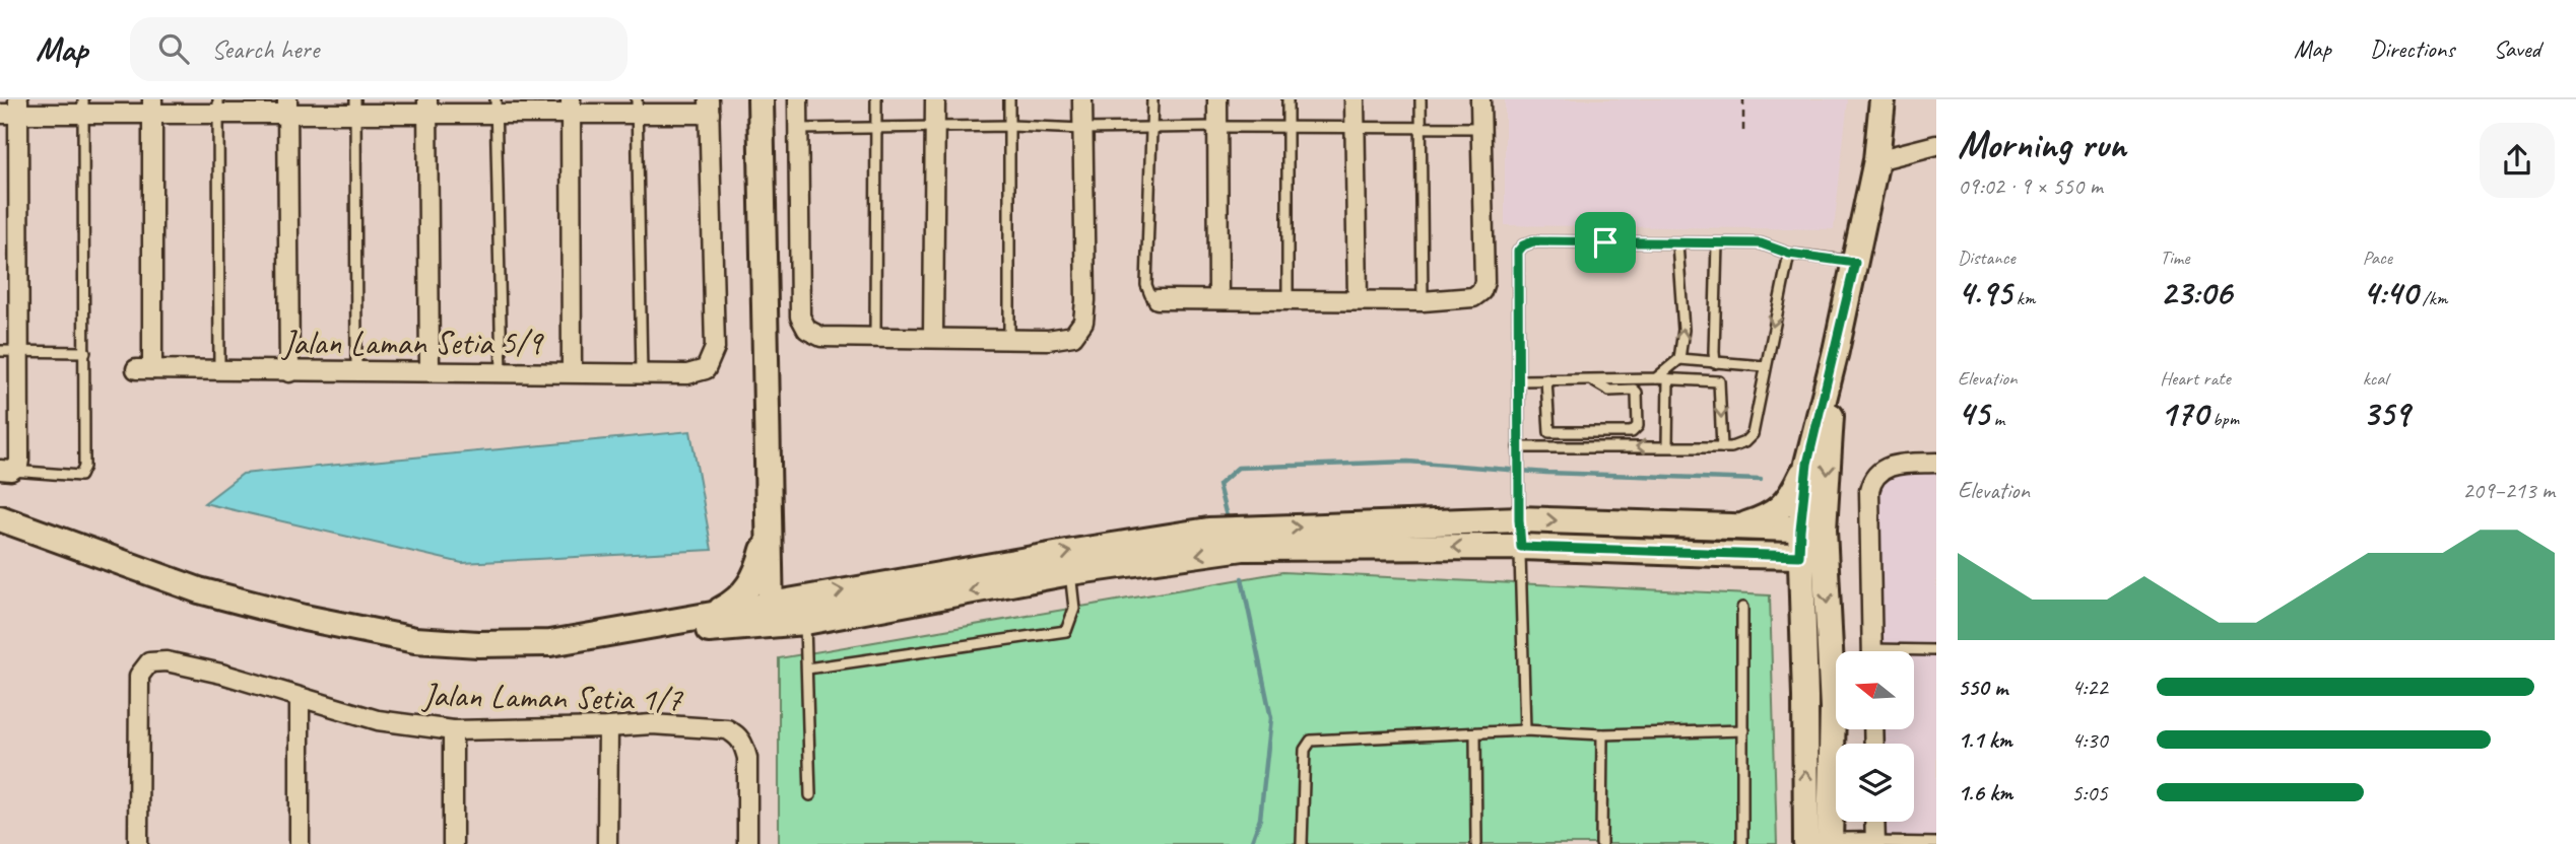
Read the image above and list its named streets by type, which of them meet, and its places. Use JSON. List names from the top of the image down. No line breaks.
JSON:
{"streets":{"street":["Jalan Laman Setia 5/9","Jalan Laman Setia 1/7"]},"north":"left","page":{"header":"Map","search":"Search here","nav":["Map","Directions","Saved"],"heading":["Morning run","09:02 · 9 × 550 m"],"stats":[["Distance","4.95 km"],["Time","23:06"],["Pace","4:40 /km"],["Elevation","45 m"],["Heart rate","170 bpm"],["kcal","359"]],"chart":["Elevation","209–213 m"],"list":[{"name":"550 m","note":"4:22"},{"name":"1.1 km","note":"4:30"},{"name":"1.6 km","note":"5:05"}]}}
